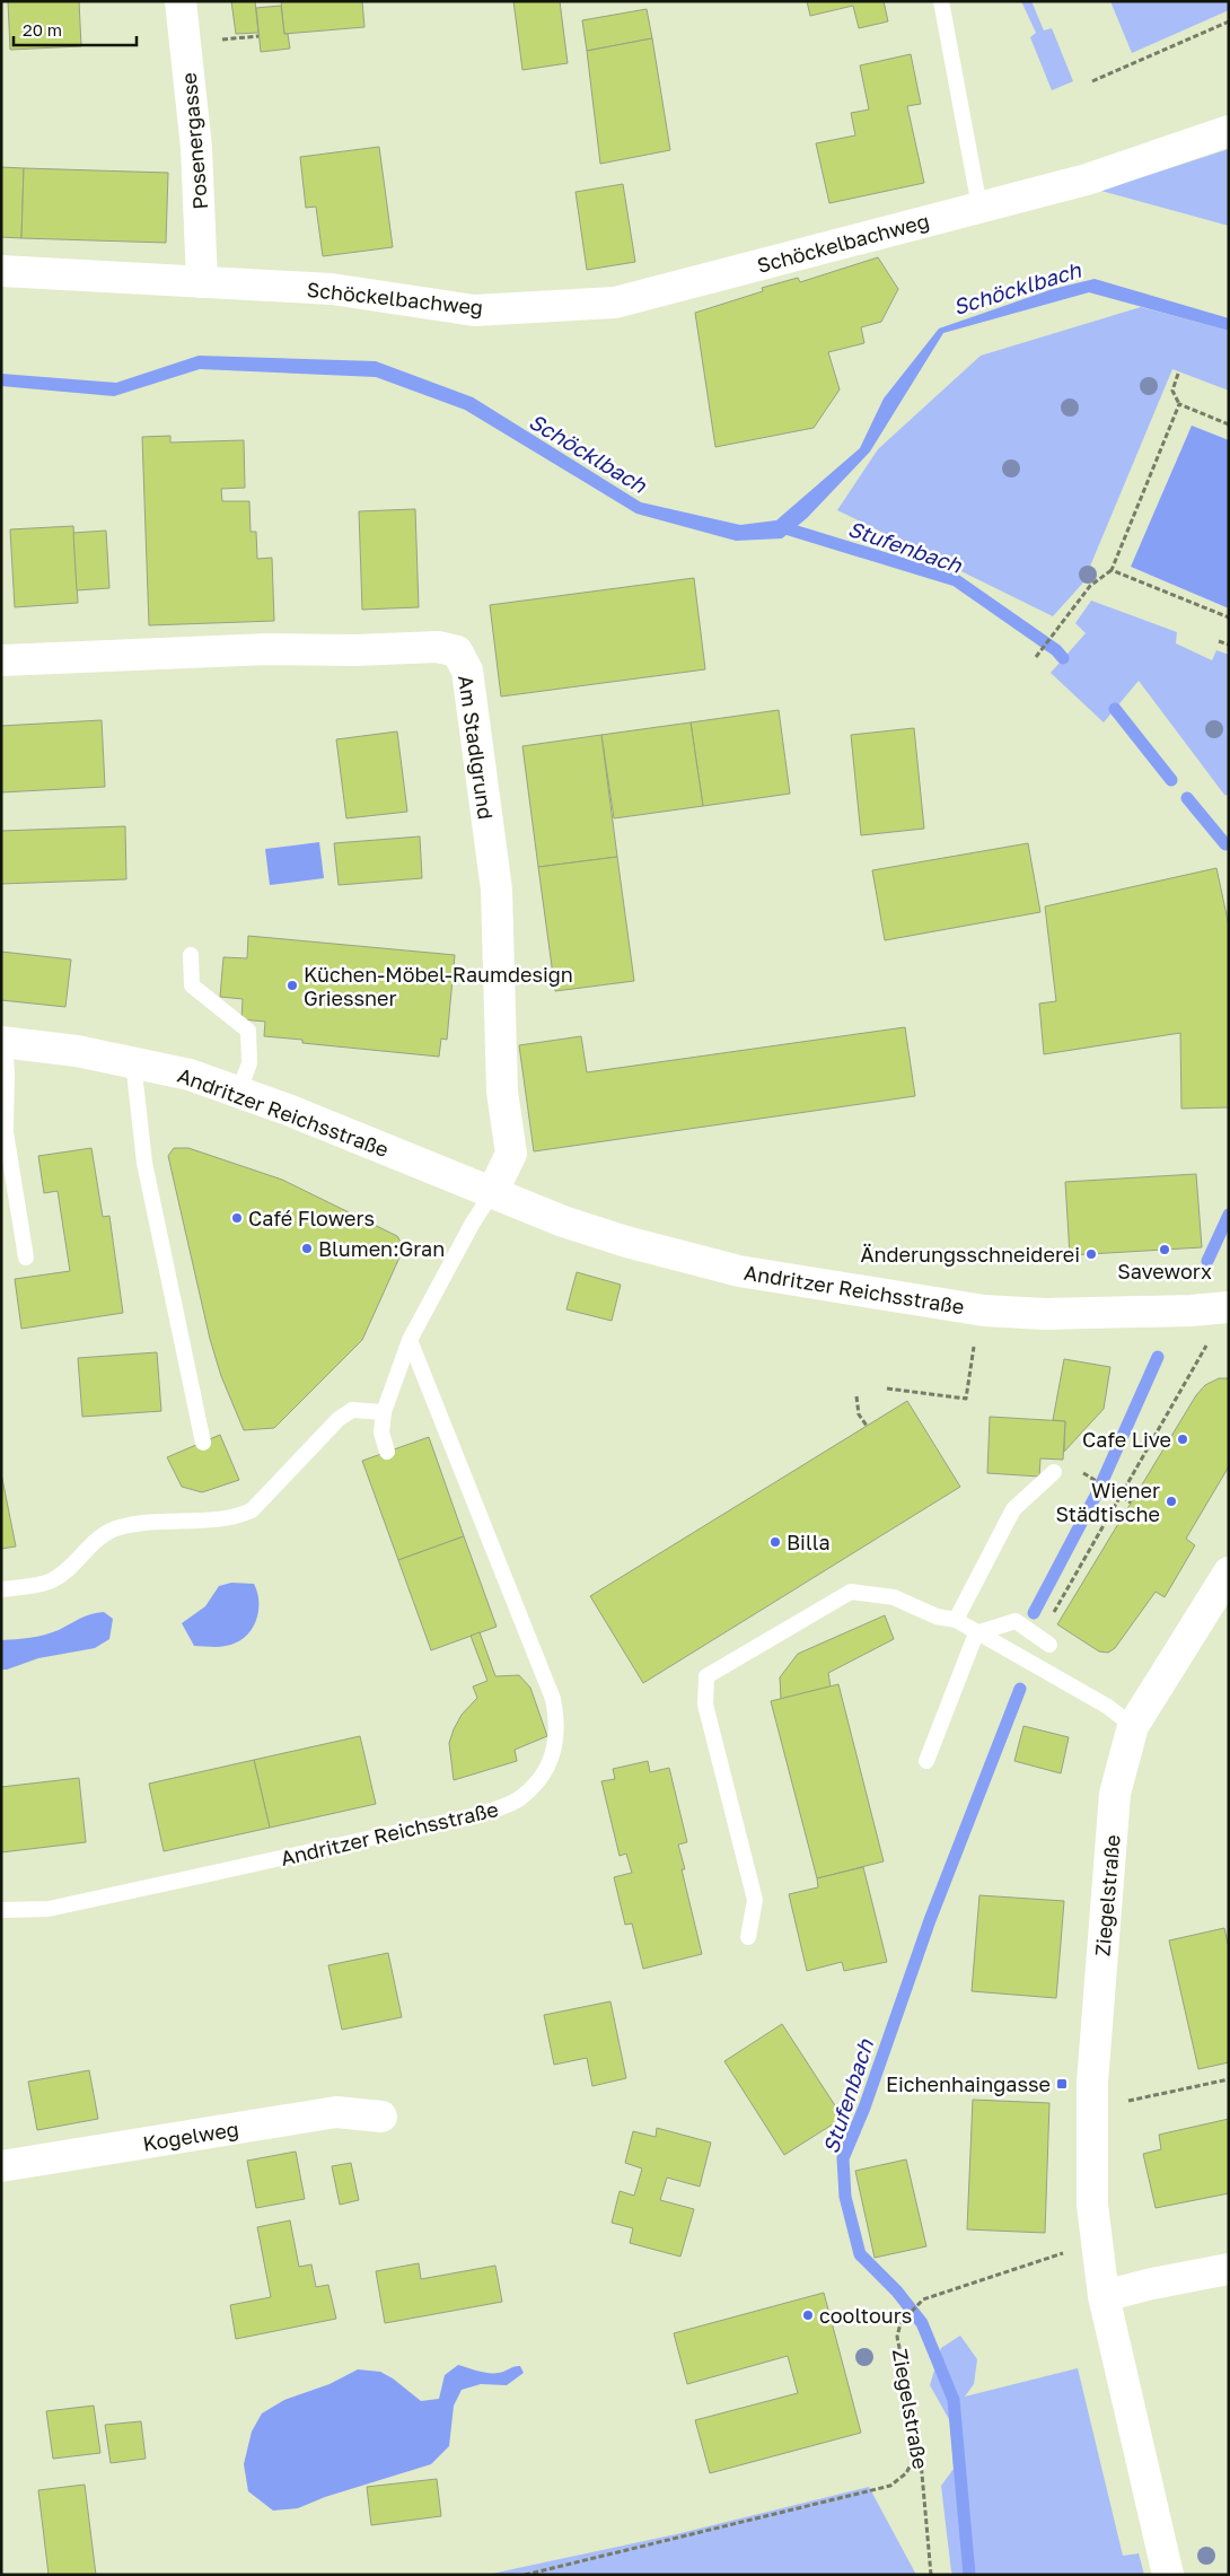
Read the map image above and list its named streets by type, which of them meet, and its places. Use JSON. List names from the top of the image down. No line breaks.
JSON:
{"streets":{"street":["Posenergasse","Schöckelbachweg","Am Stadlgrund","Andritzer Reichsstraße","Ziegelstraße","Kogelweg"]},"crossings":[["Posenergasse","Schöckelbachweg"],["Am Stadlgrund","Andritzer Reichsstraße"]],"water":["Schöcklbach","Stufenbach"],"places":{"other":["Küchen-Möbel-Raumdesign Griessner","Café Flowers","Blumen:Gran","Saveworx","Änderungsschneiderei","Cafe Live","Wiener Städtische","Billa","cooltours"],"transit":["Eichenhaingasse"]},"scale_bar":"20 m"}
